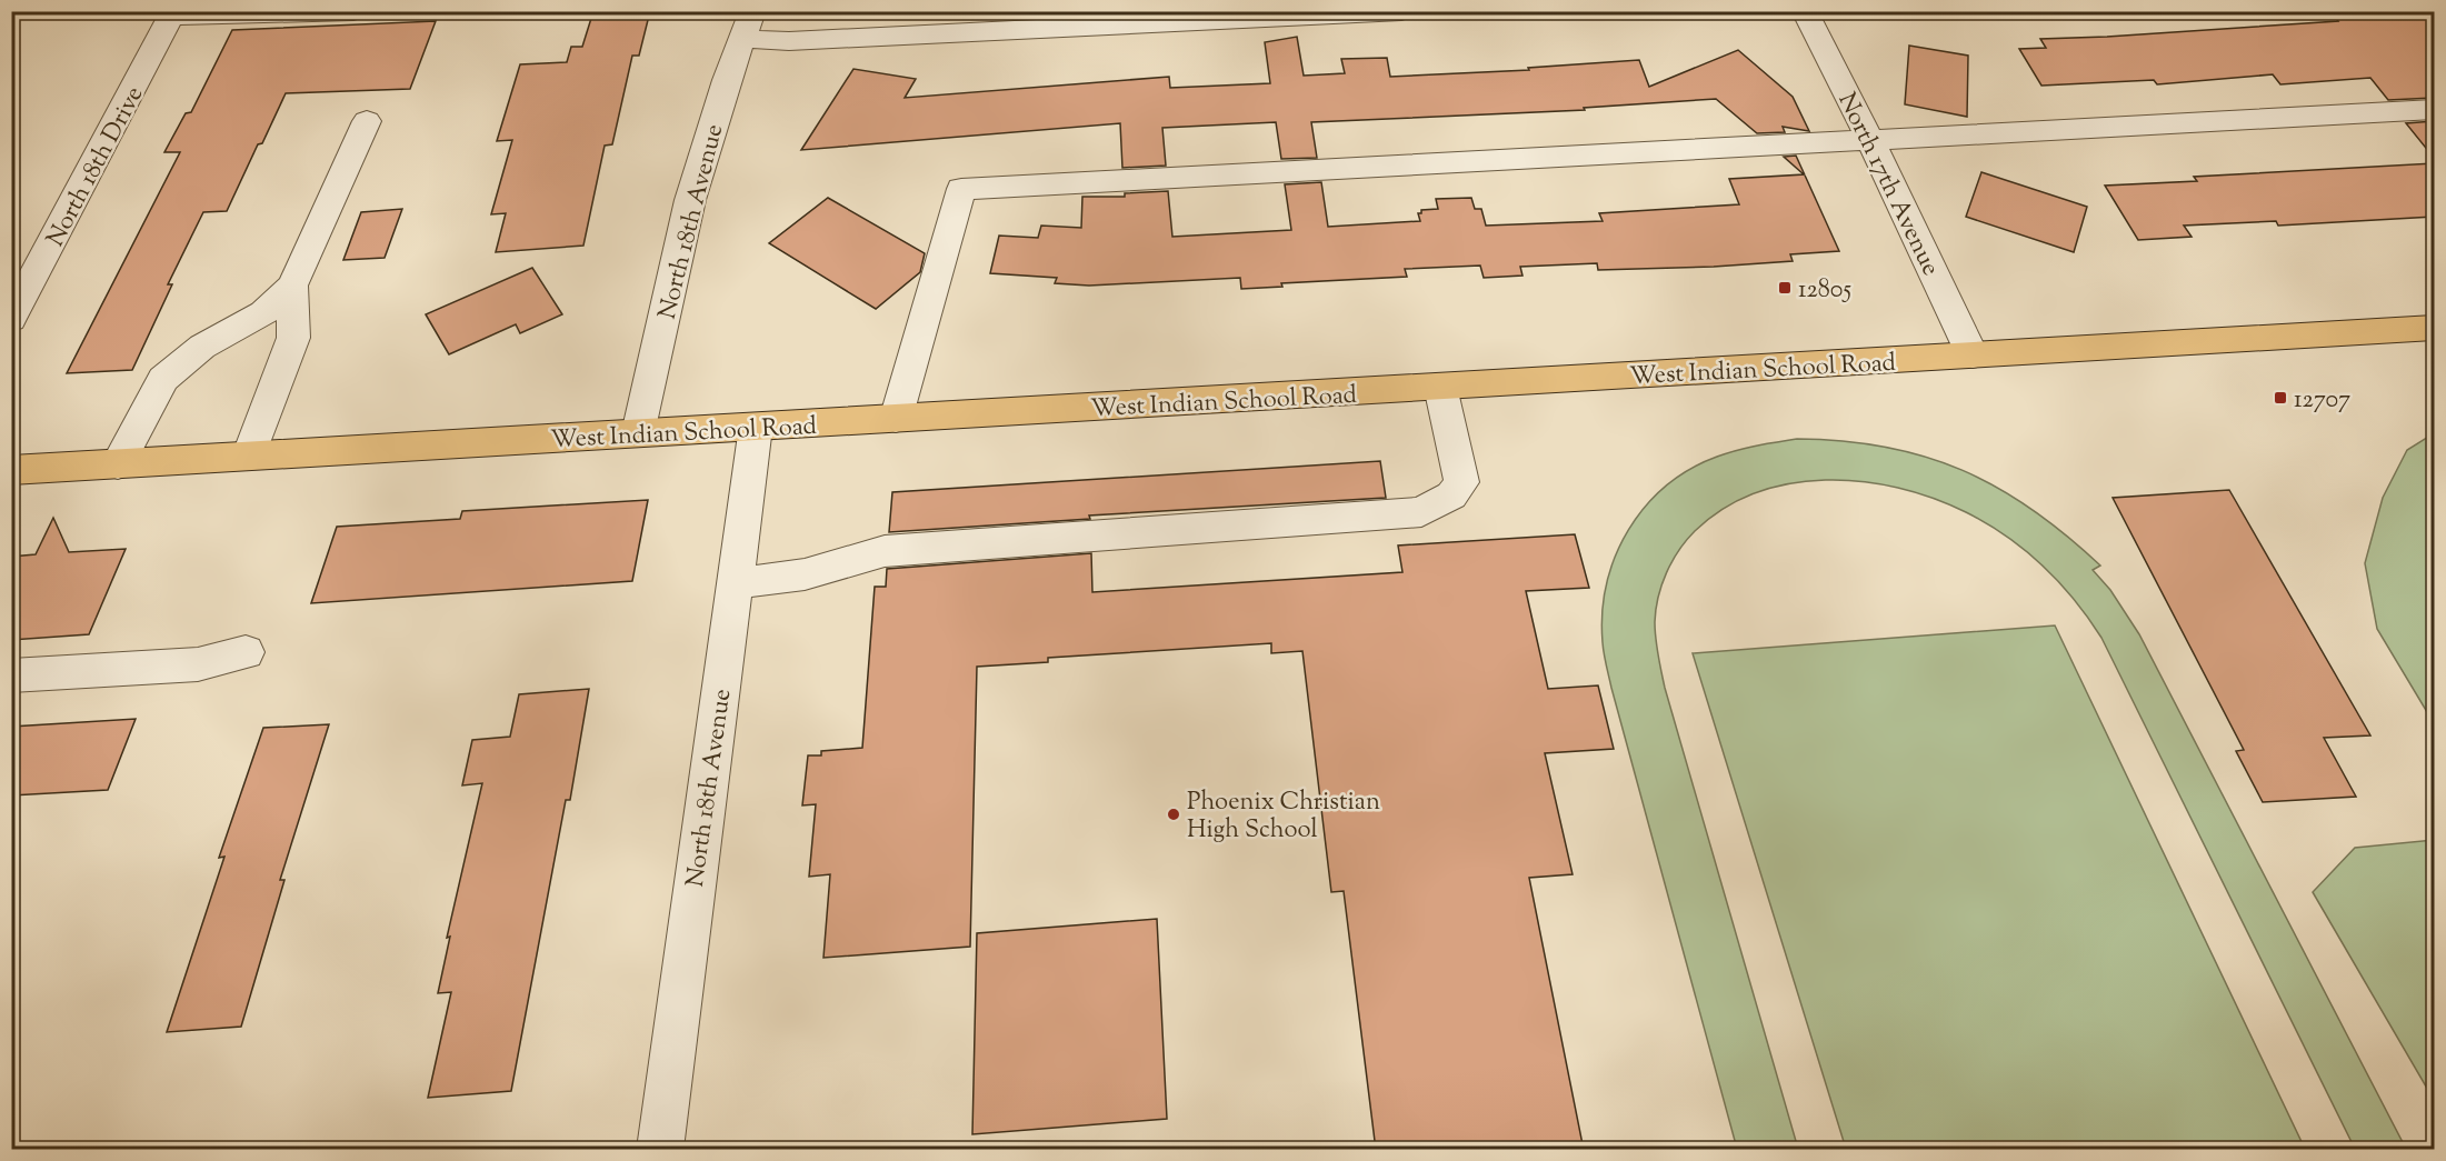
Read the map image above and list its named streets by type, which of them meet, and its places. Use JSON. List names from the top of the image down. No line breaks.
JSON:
{"streets":{"main road":["West Indian School Road"],"street":["North 18th Drive","North 17th Avenue","North 18th Avenue"]},"crossings":[["North 17th Avenue","West Indian School Road"],["North 18th Avenue","West Indian School Road"]],"places":{"transit":["12805","12707"],"other":["Phoenix Christian High School"]}}
